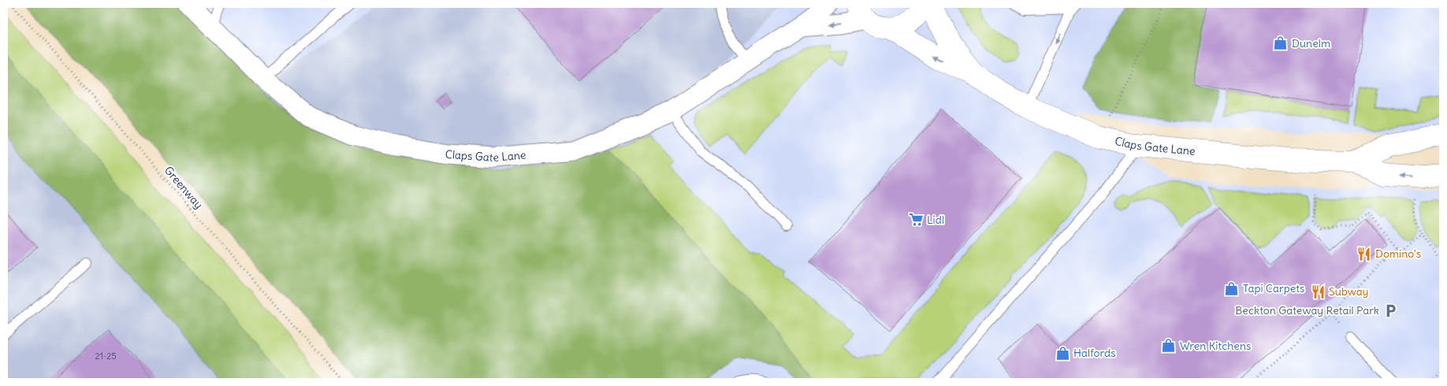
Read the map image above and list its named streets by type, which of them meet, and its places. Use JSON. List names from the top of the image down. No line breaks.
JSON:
{"streets":{"street":["Claps Gate Lane"],"path":["Greenway"]},"places":{"shop":["Dunelm","Tapi Carpets","Wren Kitchens","Halfords"],"supermarket":["Lidl"],"restaurant":["Domino's","Subway"],"parking":["Beckton Gateway Retail Park"]},"house_numbers":["21-25"]}
